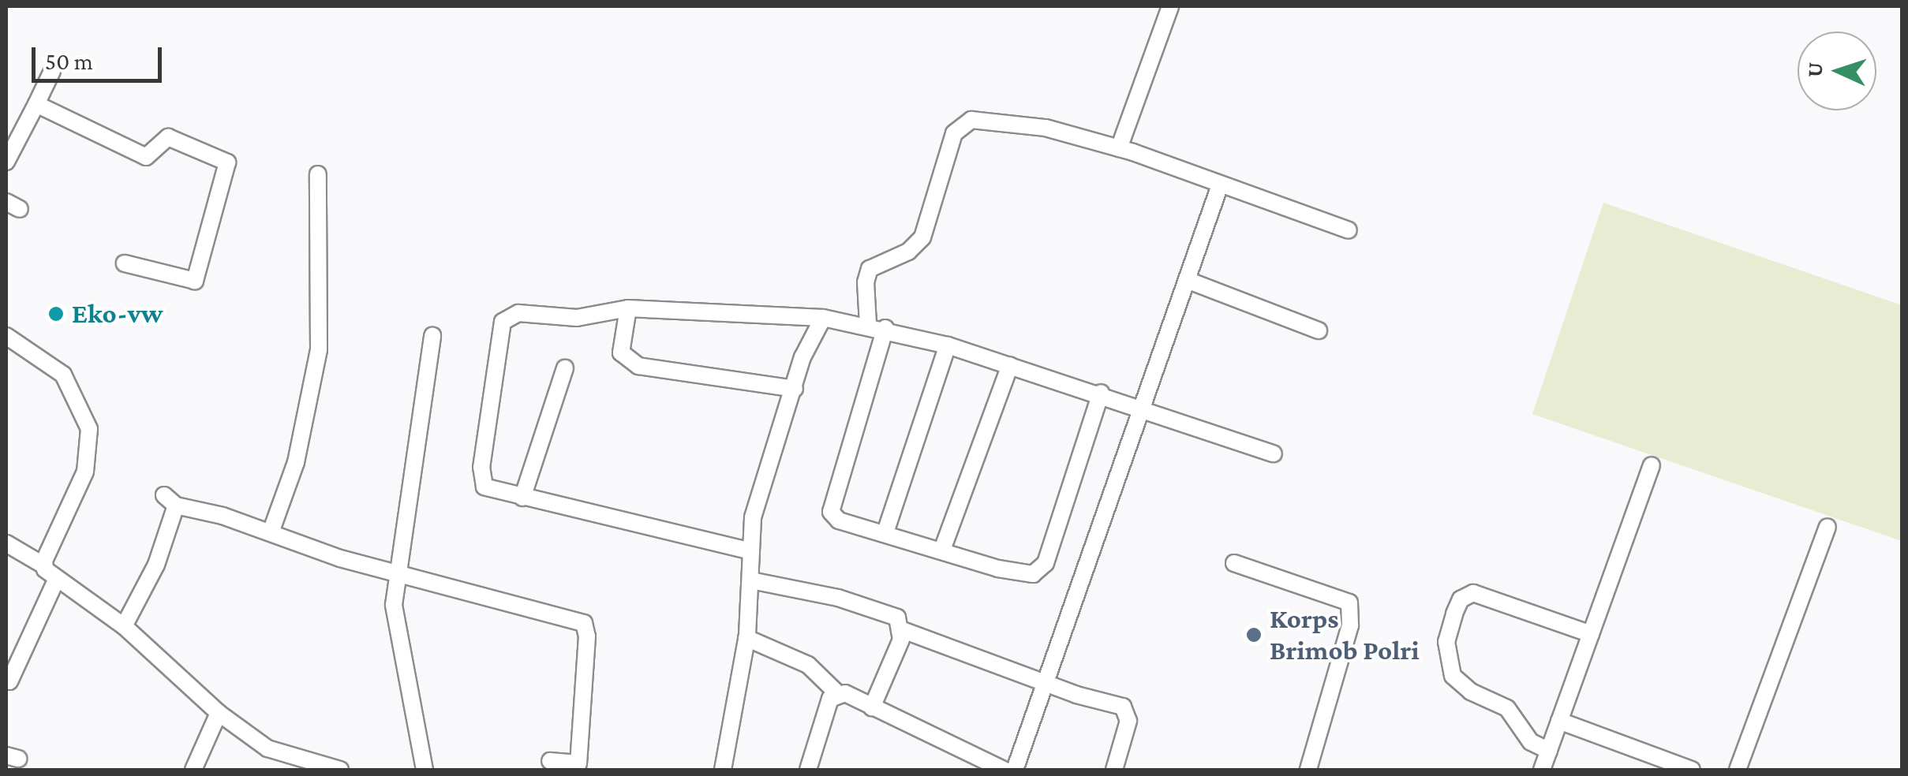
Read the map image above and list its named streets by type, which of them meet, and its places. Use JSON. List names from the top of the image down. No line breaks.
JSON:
{"places":["Eko-vw","Korps Brimob Polri"],"scale_bar":"50 m","north":"left"}
